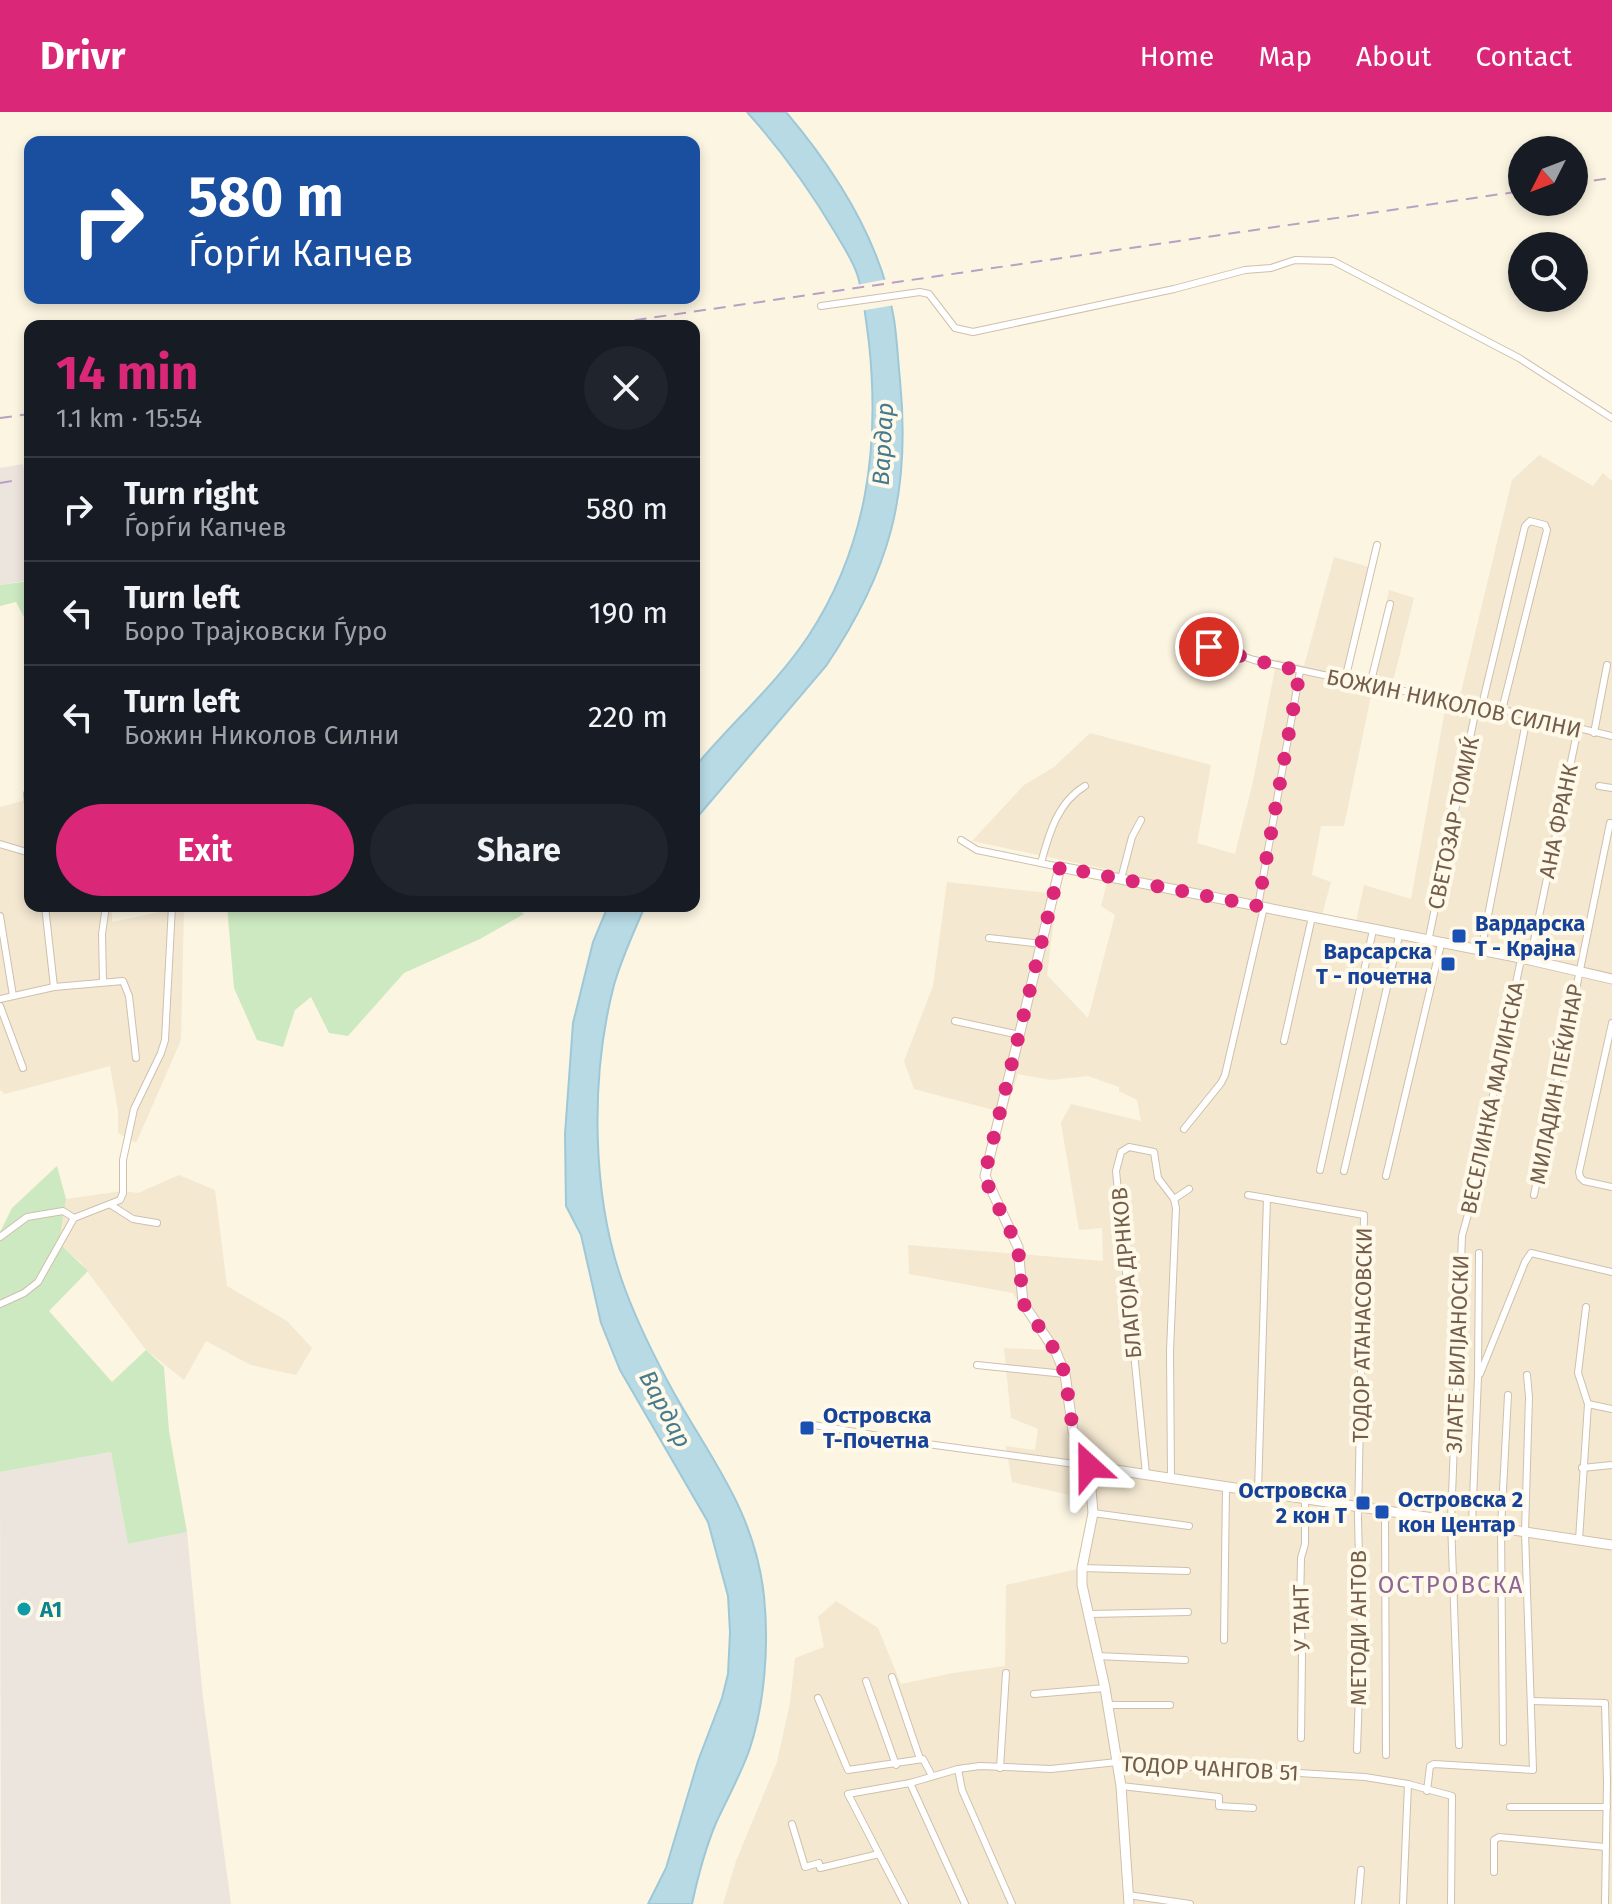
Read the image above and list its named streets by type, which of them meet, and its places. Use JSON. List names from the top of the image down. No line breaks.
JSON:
{"streets":{"street":["БОЖИН НИКОЛОВ СИЛНИ","АНА ФРАНК","СВЕТОЗАР ТОМИЌ","МИЛАДИН ПЕЌИНАР","ВЕСЕЛИНКА МАЛИНСКА","БЛАГОЈА ДРНКОВ","ТОДОР АТАНАСОВСКИ","ЗЛАТЕ БИЛЈАНОСКИ","У ТАНТ","МЕТОДИ АНТОВ","ТОДОР ЧАНГОВ 51"]},"crossings":[["БОЖИН НИКОЛОВ СИЛНИ","АНА ФРАНК"],["БОЖИН НИКОЛОВ СИЛНИ","СВЕТОЗАР ТОМИЌ"],["АНА ФРАНК","ВЕСЕЛИНКА МАЛИНСКА"],["ВЕСЕЛИНКА МАЛИНСКА","ЗЛАТЕ БИЛЈАНОСКИ"],["ТОДОР АТАНАСОВСКИ","МЕТОДИ АНТОВ"]],"districts":["ОСТРОВСКА"],"water":["Вардар"],"places":{"transit":["Вардарска Т - Крајна","Варсарска Т - почетна","Островска Т-Почетна","Островска 2 кон T","Островска 2 кон Центар"],"other":["А1"]},"north":"bottom left","page":{"header":"Drivr","nav":["Home","Map","About","Contact"],"turn":["580 m","Ѓорѓи Капчев"],"heading":["14 min","1.1 km · 15:54"],"list":[{"name":"Turn right","note":"Ѓорѓи Капчев","value":"580 m"},{"name":"Turn left","note":"Боро Трајковски Ѓуро","value":"190 m"},{"name":"Turn left","note":"Божин Николов Силни","value":"220 m"}],"buttons":["Exit","Share"]}}
